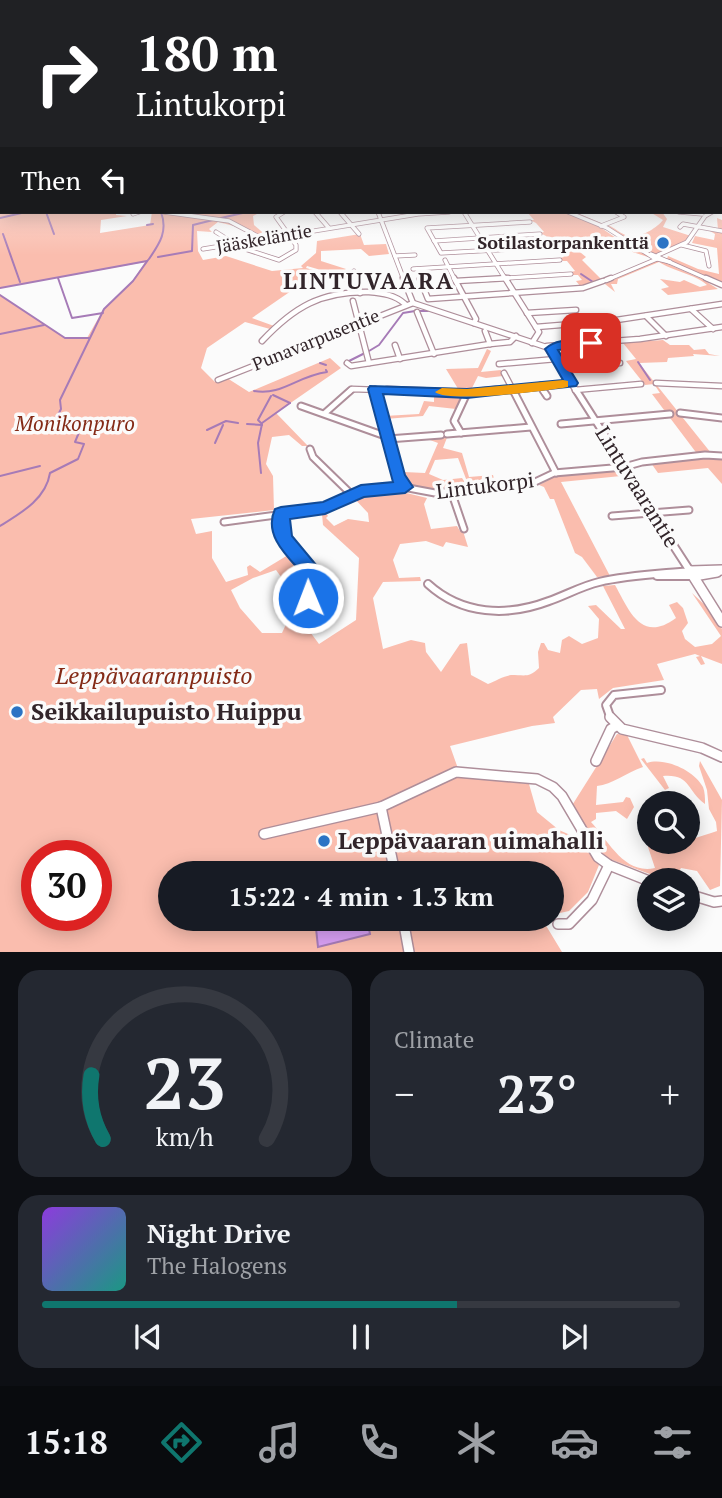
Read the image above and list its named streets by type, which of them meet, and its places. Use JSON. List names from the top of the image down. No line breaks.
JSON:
{"streets":{"main road":["Lintuvaarantie"],"street":["Jääskeläntie","Punavarpusentie","Lintukorpi"]},"crossings":[["Lintukorpi","Lintuvaarantie"]],"districts":["LINTUVAARA"],"parks":["Monikonpuro","Leppävaaranpuisto"],"places":["Sotilastorpankenttä","Seikkailupuisto Huippu","Leppävaaran uimahalli"],"page":{"turn":["180 m","Lintukorpi"],"then":"Then","limit":"30","trip":"15:22 · 4 min · 1.3 km","tile":"Climate","heat":["−","23°","+"],"song":["Night Drive","The Halogens"],"tabs":"15:18","gauge":["23","km/h"]}}
